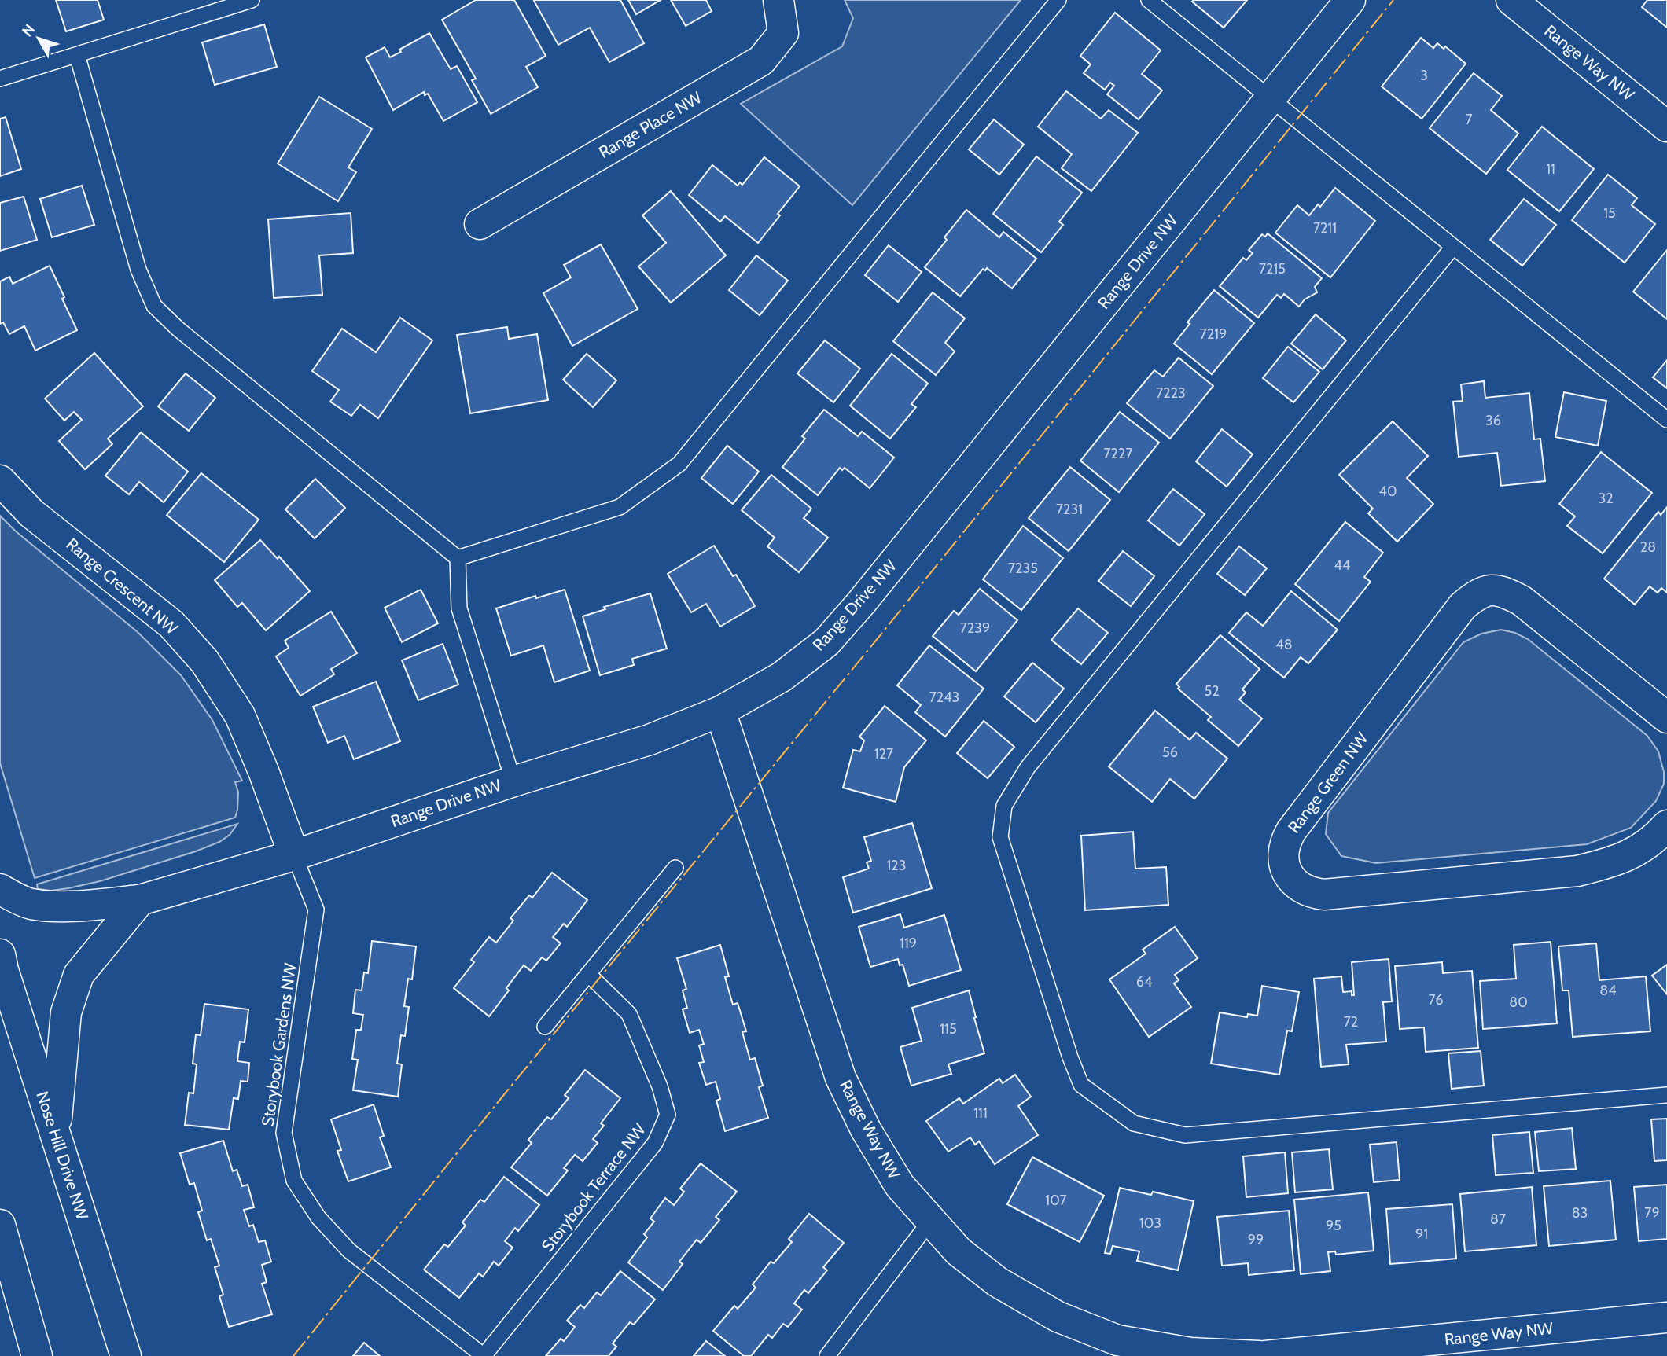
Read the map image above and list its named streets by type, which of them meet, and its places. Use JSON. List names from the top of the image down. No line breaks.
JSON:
{"streets":{"street":["Range Way NW","Range Place NW","Range Drive NW","Range Crescent NW","Range Green NW","Nose Hill Drive NW"],"lane":["Storybook Gardens NW","Storybook Terrace NW"]},"crossings":[["Range Way NW","Range Drive NW"],["Range Drive NW","Range Crescent NW"],["Range Drive NW","Storybook Gardens NW"],["Range Crescent NW","Storybook Gardens NW"],["Storybook Gardens NW","Storybook Terrace NW"]],"house_numbers":["3","7","11","15","7211","7215","7219","7223","36","7227","40","32","7231","28","44","7235","7239","48","52","7243","56","127","123","119","64","84","76","80","72","115","111","107","83","79","87","103","95","91","99"],"north":"top left"}
